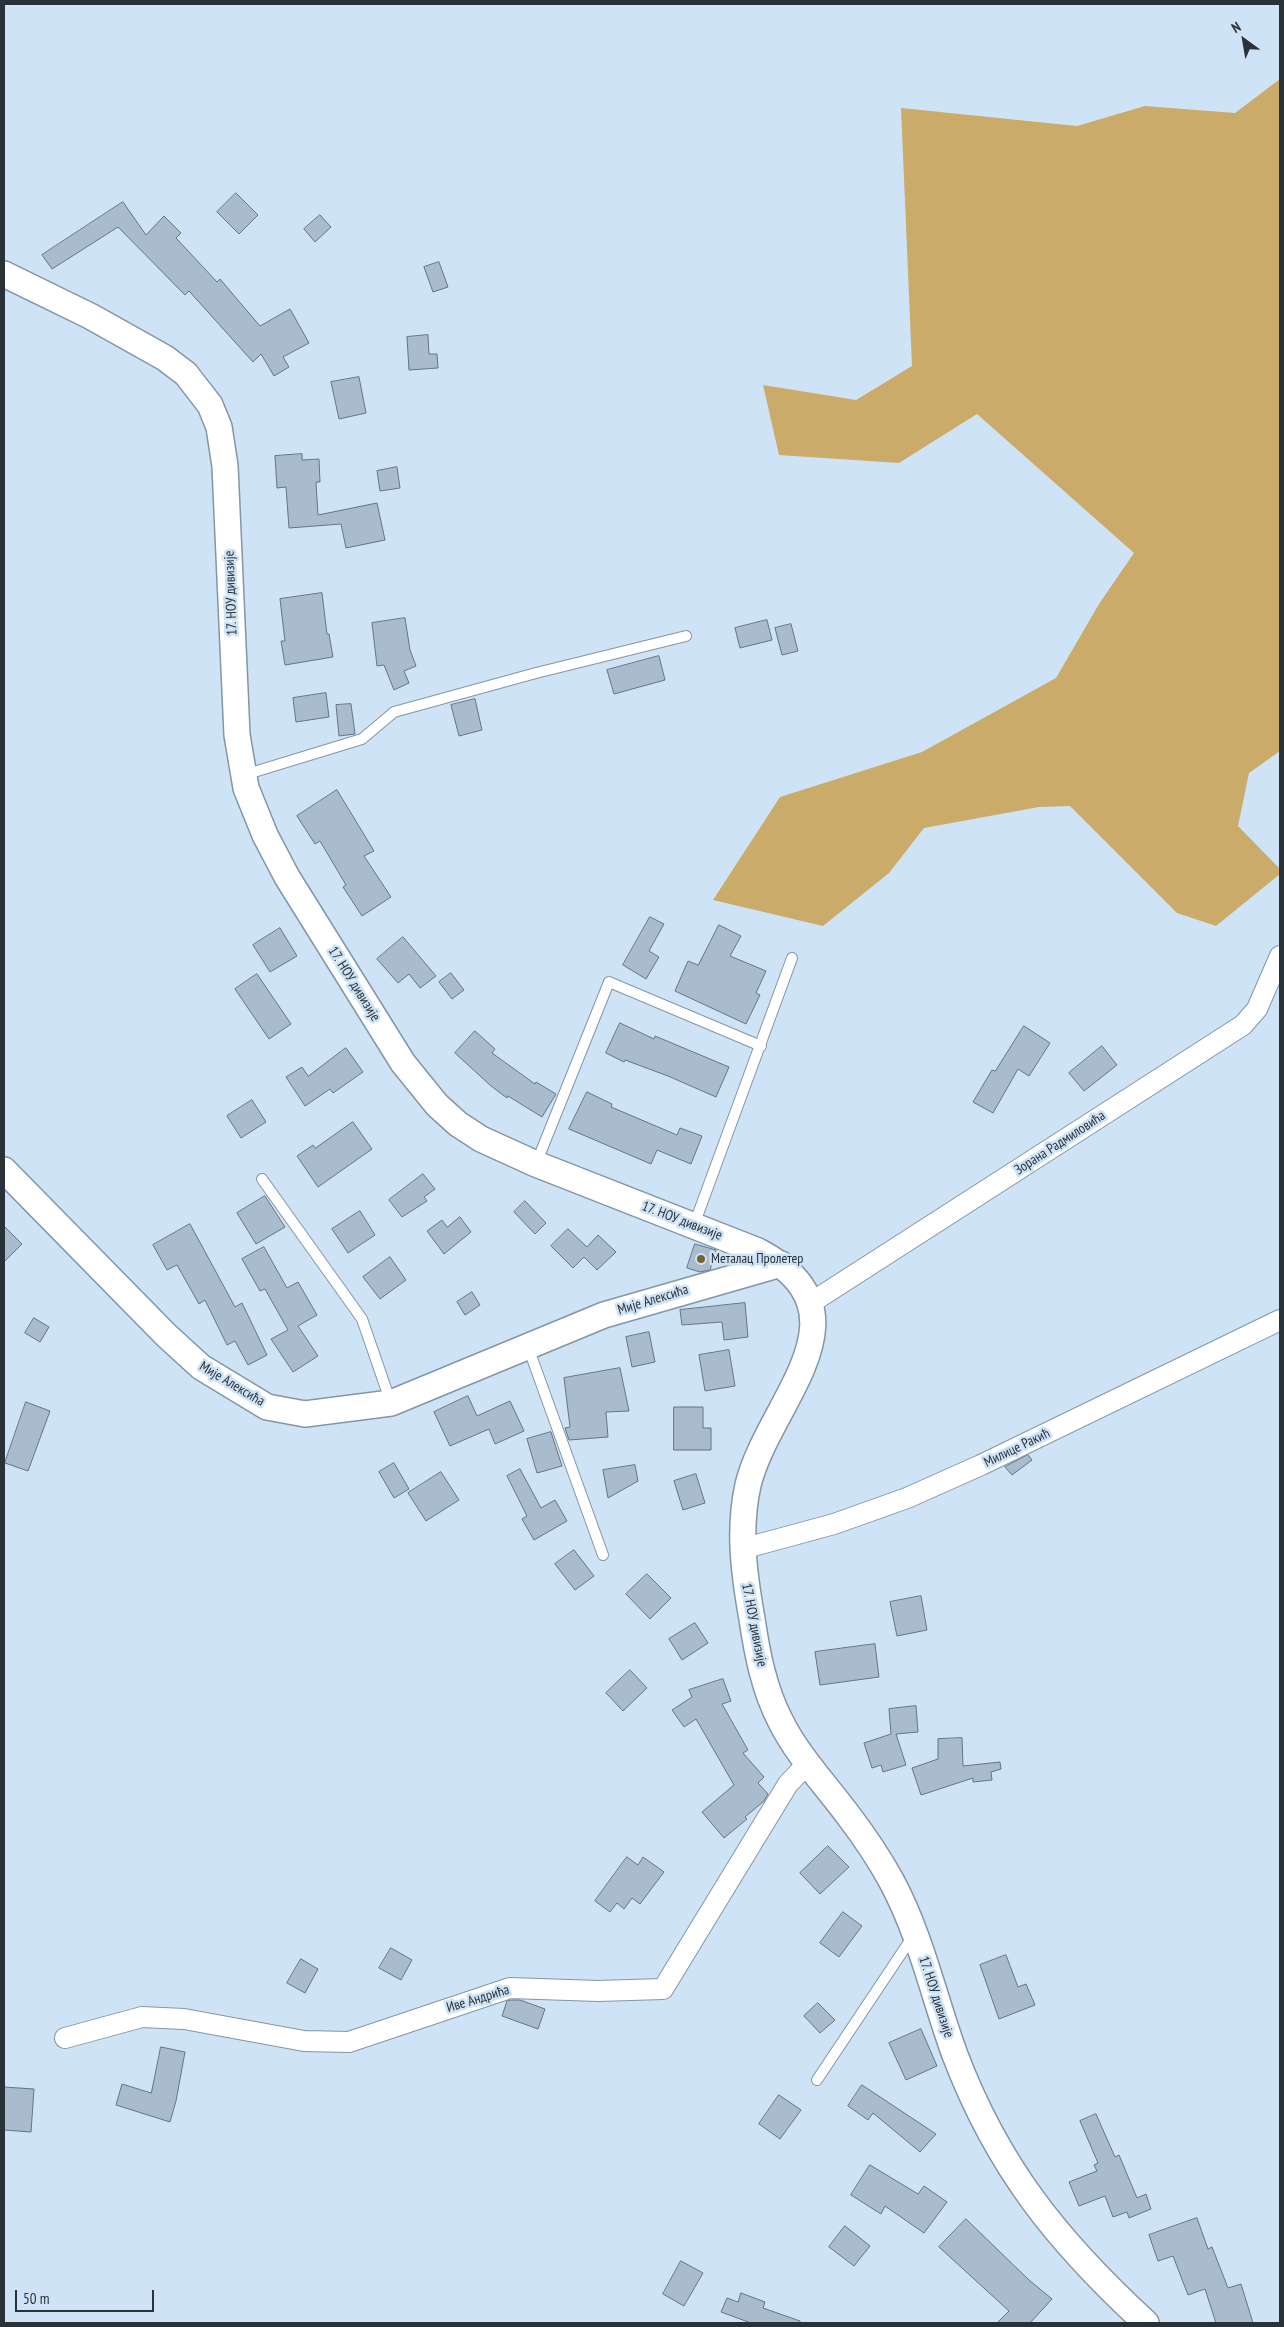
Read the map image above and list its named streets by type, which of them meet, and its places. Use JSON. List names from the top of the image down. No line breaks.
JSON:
{"streets":{"street":["17. НОУ дивизије","Зорана Радмиловића","Мије Алексића","Милице Ракић","Иве Андрића"]},"crossings":[["17. НОУ дивизије","Зорана Радмиловића"],["17. НОУ дивизије","Мије Алексића"],["17. НОУ дивизије","Милице Ракић"],["17. НОУ дивизије","Иве Андрића"]],"places":["Металац Пролетер"],"scale_bar":"50 m","north":"top left"}
